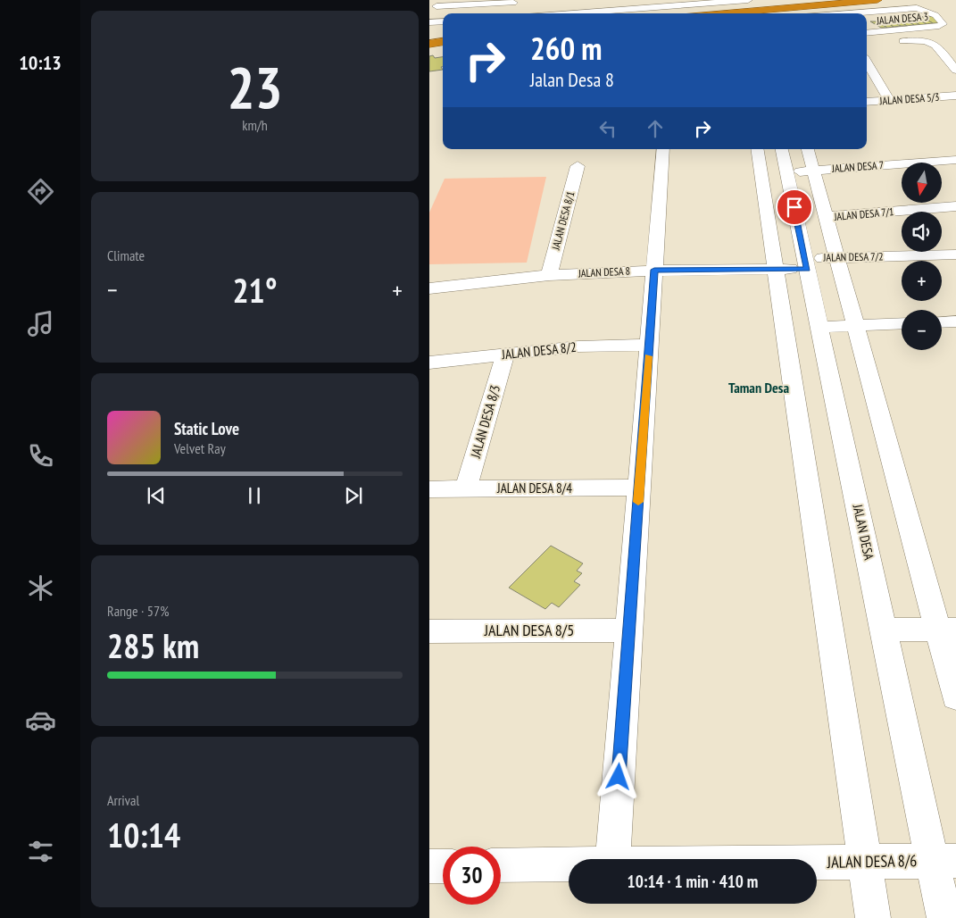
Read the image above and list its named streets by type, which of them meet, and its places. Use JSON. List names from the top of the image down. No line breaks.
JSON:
{"streets":{"street":["JALAN DESA 3","JALAN DESA 5/3","JALAN DESA 7","JALAN DESA 7/1","JALAN DESA 8/1","JALAN DESA 7/2","JALAN DESA 8","JALAN DESA 8/2","JALAN DESA 8/3","JALAN DESA 8/4","JALAN DESA","JALAN DESA 8/5","JALAN DESA 8/6"]},"crossings":[["JALAN DESA 7","JALAN DESA"],["JALAN DESA 8/1","JALAN DESA 8"],["JALAN DESA 7/2","JALAN DESA 8"],["JALAN DESA 7/2","JALAN DESA"],["JALAN DESA 8","JALAN DESA"],["JALAN DESA 8/2","JALAN DESA 8/3"],["JALAN DESA 8/3","JALAN DESA 8/4"],["JALAN DESA","JALAN DESA 8/6"]],"districts":["Taman Desa"],"north":"bottom","page":{"tabs":"10:13","tile":[["23","km/h"],"Climate",["Range · 57%","285 km"],["Arrival","10:14"]],"turn":["260 m","Jalan Desa 8"],"map_buttons":["+","−"],"heat":["−","21°","+"],"song":["Static Love","Velvet Ray"],"limit":"30","trip":"10:14 · 1 min · 410 m"}}
